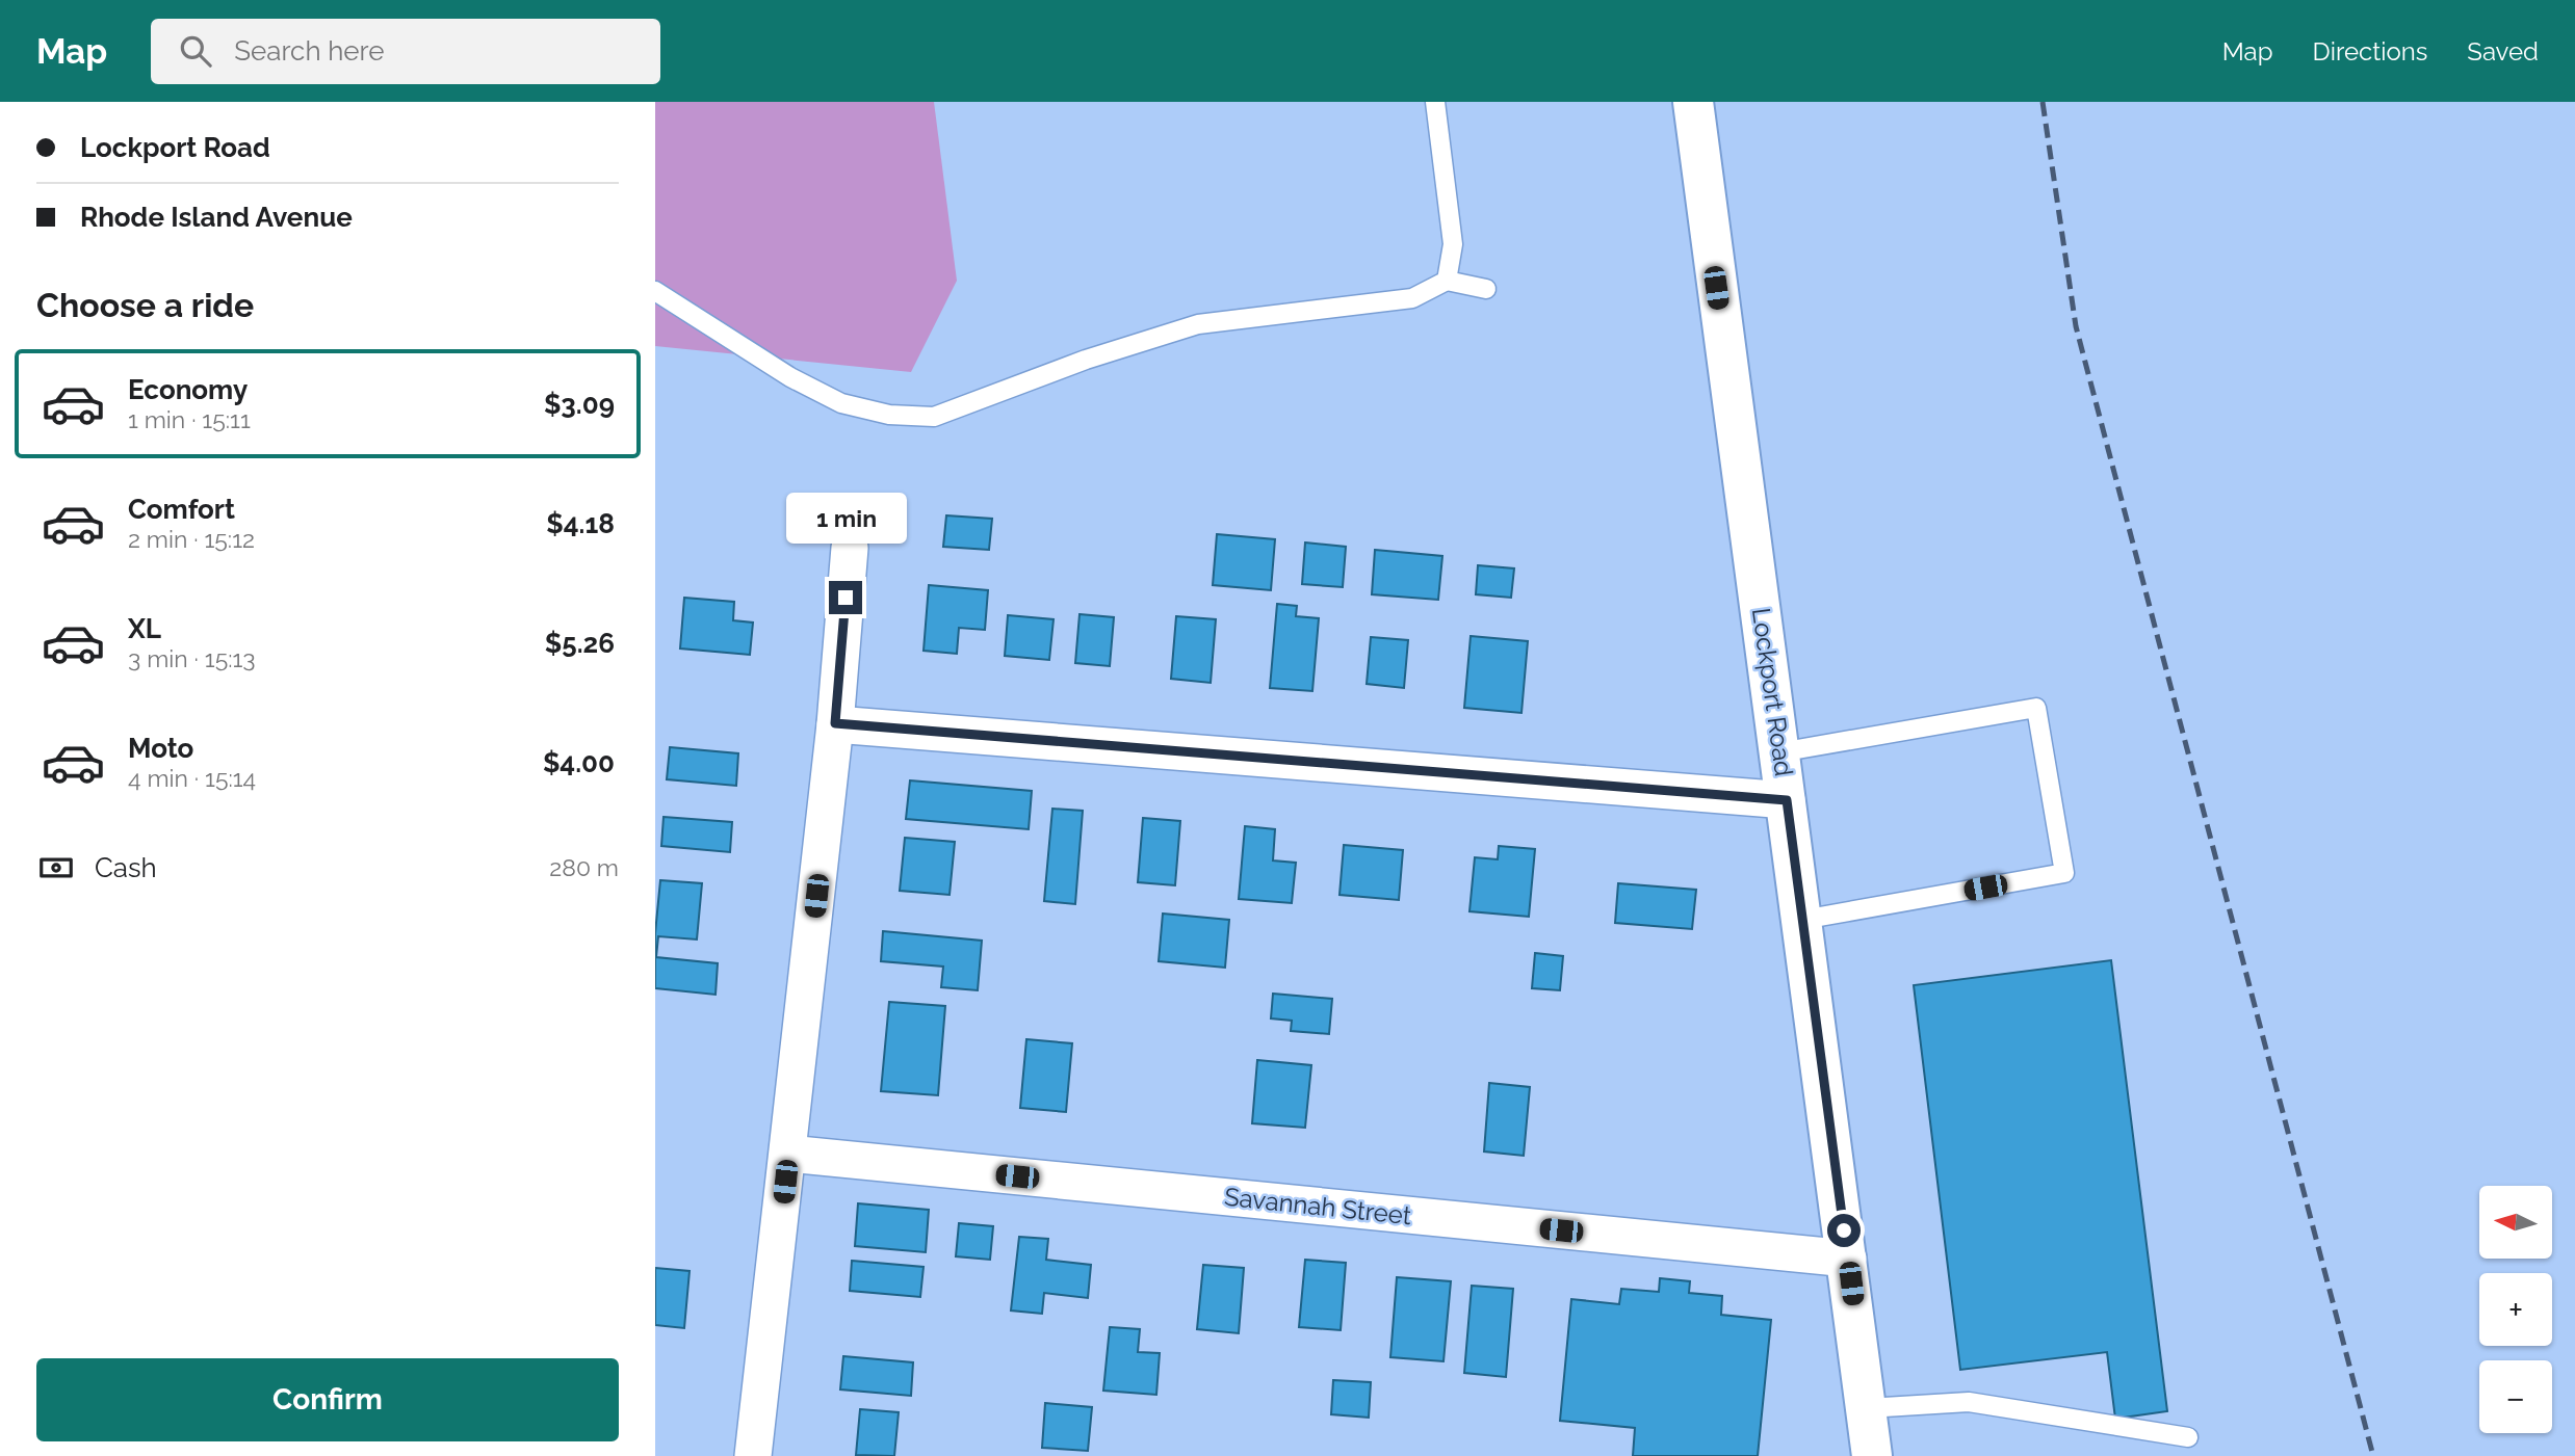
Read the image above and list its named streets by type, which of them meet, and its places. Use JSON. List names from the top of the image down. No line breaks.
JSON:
{"streets":{"street":["Lockport Road","Savannah Street"]},"crossings":[["Lockport Road","Savannah Street"]],"north":"left","page":{"header":"Map","search":"Search here","nav":["Map","Directions","Saved"],"banner":["Lockport Road","Rhode Island Avenue"],"heading":"Choose a ride","list":[{"name":"Economy","note":"1 min · 15:11","value":"$3.09"},{"name":"Comfort","note":"2 min · 15:12","value":"$4.18"},{"name":"XL","note":"3 min · 15:13","value":"$5.26"},{"name":"Moto","note":"4 min · 15:14","value":"$4.00"}],"bubble":"1 min","pay":["Cash","280 m"],"map_buttons":["+","−"],"buttons":"Confirm"}}
